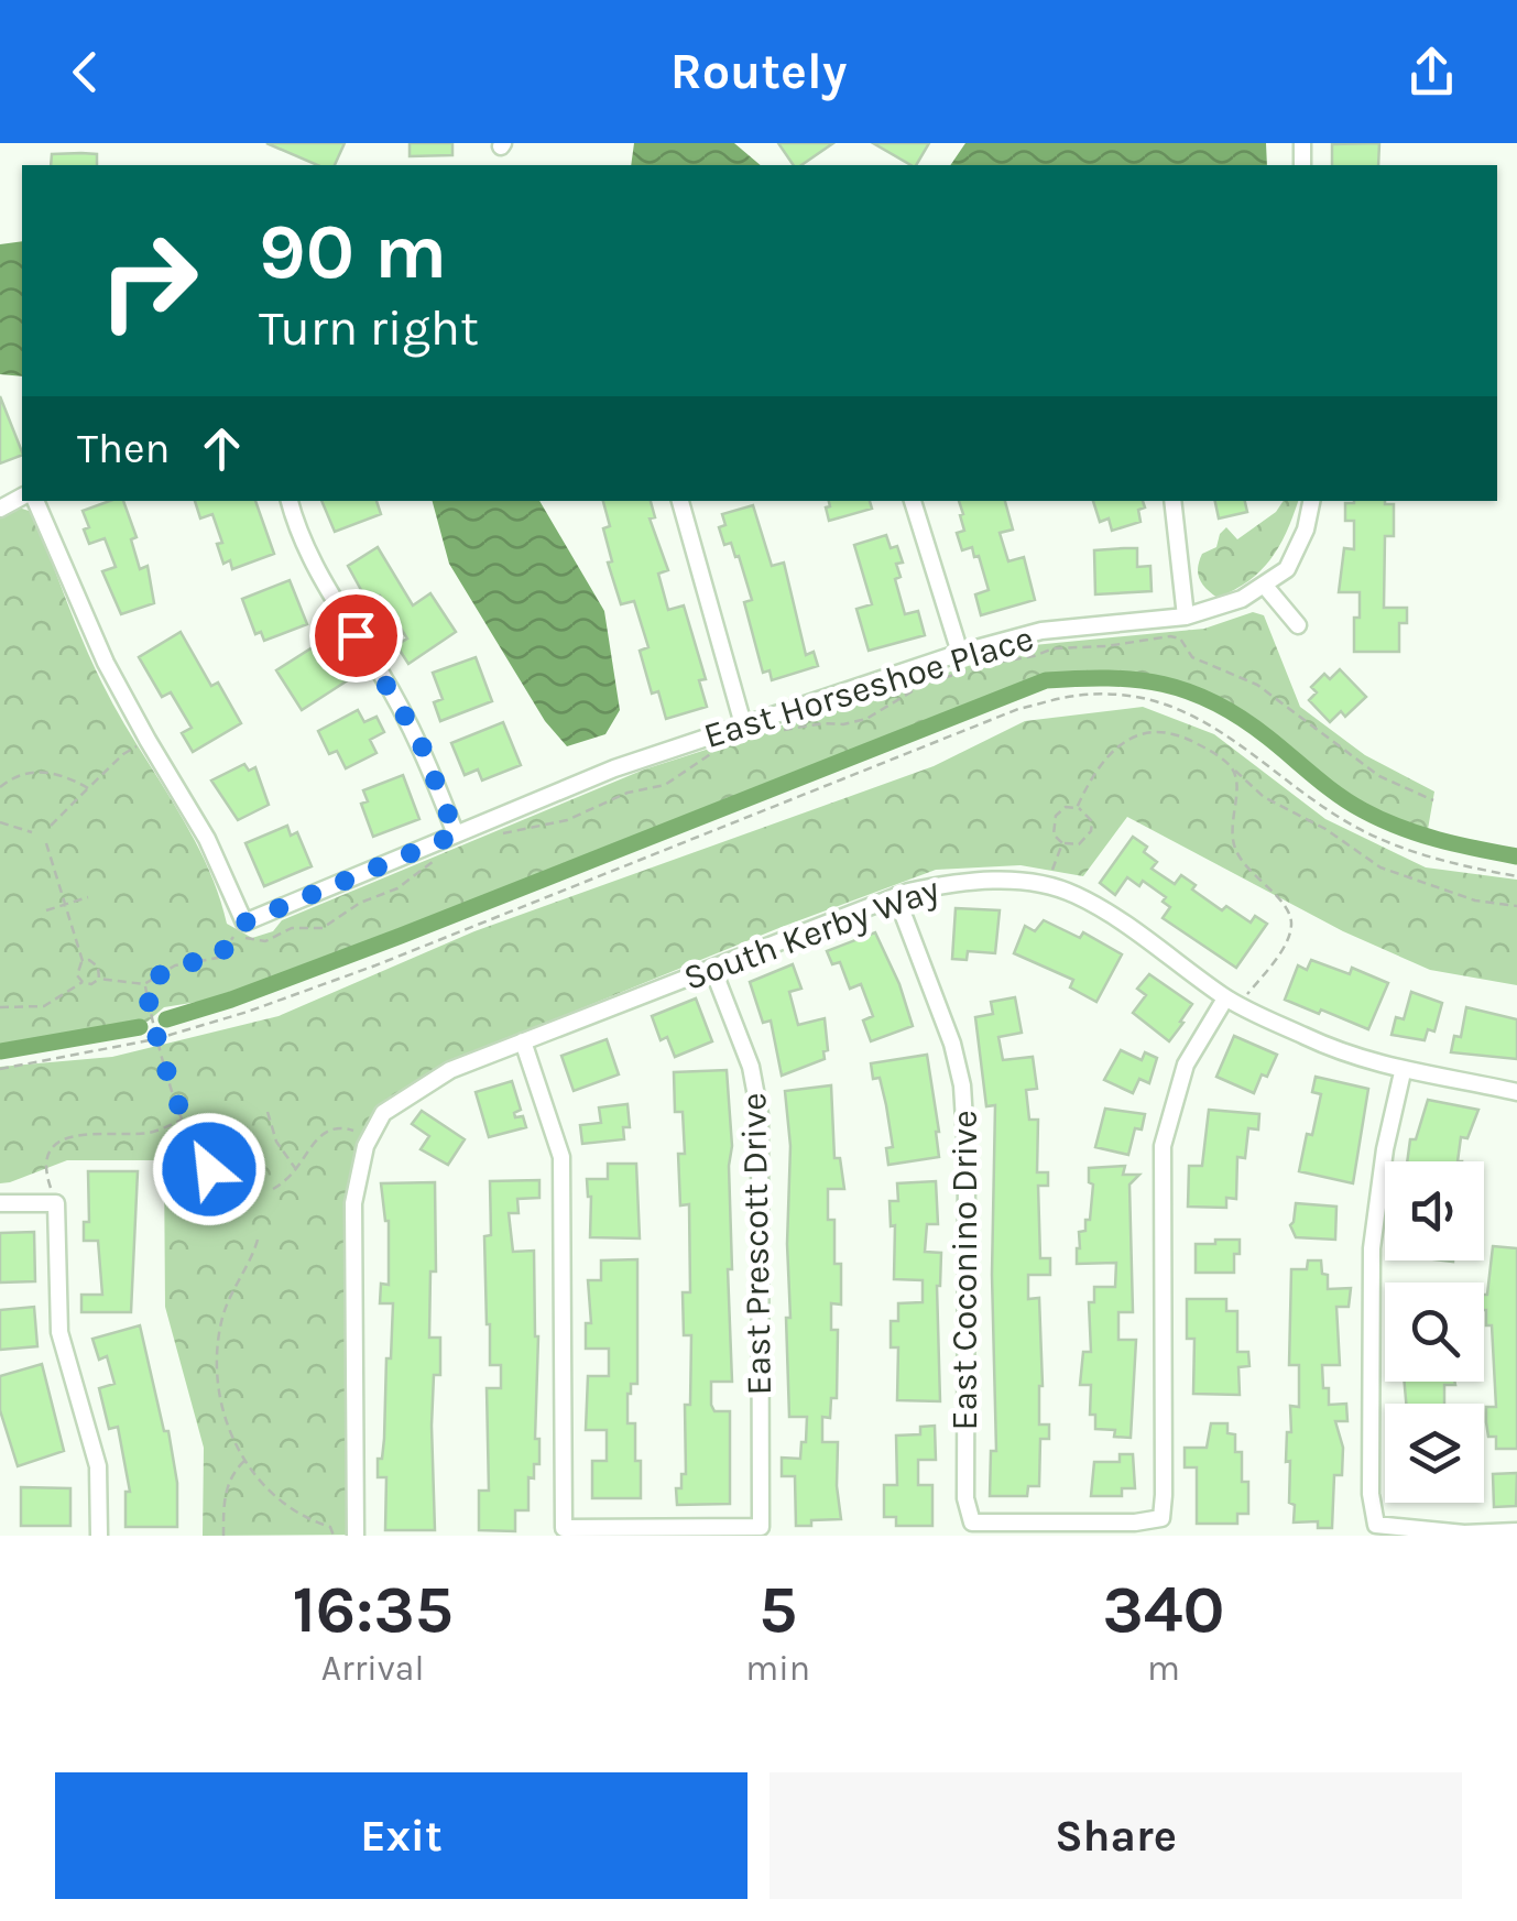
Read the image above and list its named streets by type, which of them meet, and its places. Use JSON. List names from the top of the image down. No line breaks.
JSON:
{"streets":{"street":["East Horseshoe Place","South Kerby Way","East Prescott Drive","East Coconino Drive"]},"crossings":[["South Kerby Way","East Prescott Drive"],["South Kerby Way","East Coconino Drive"]],"page":{"header":"Routely","turn":["90 m","Turn right"],"then":"Then","eta":["16:35","Arrival","5","min","340","m"],"buttons":["Exit","Share"]}}
